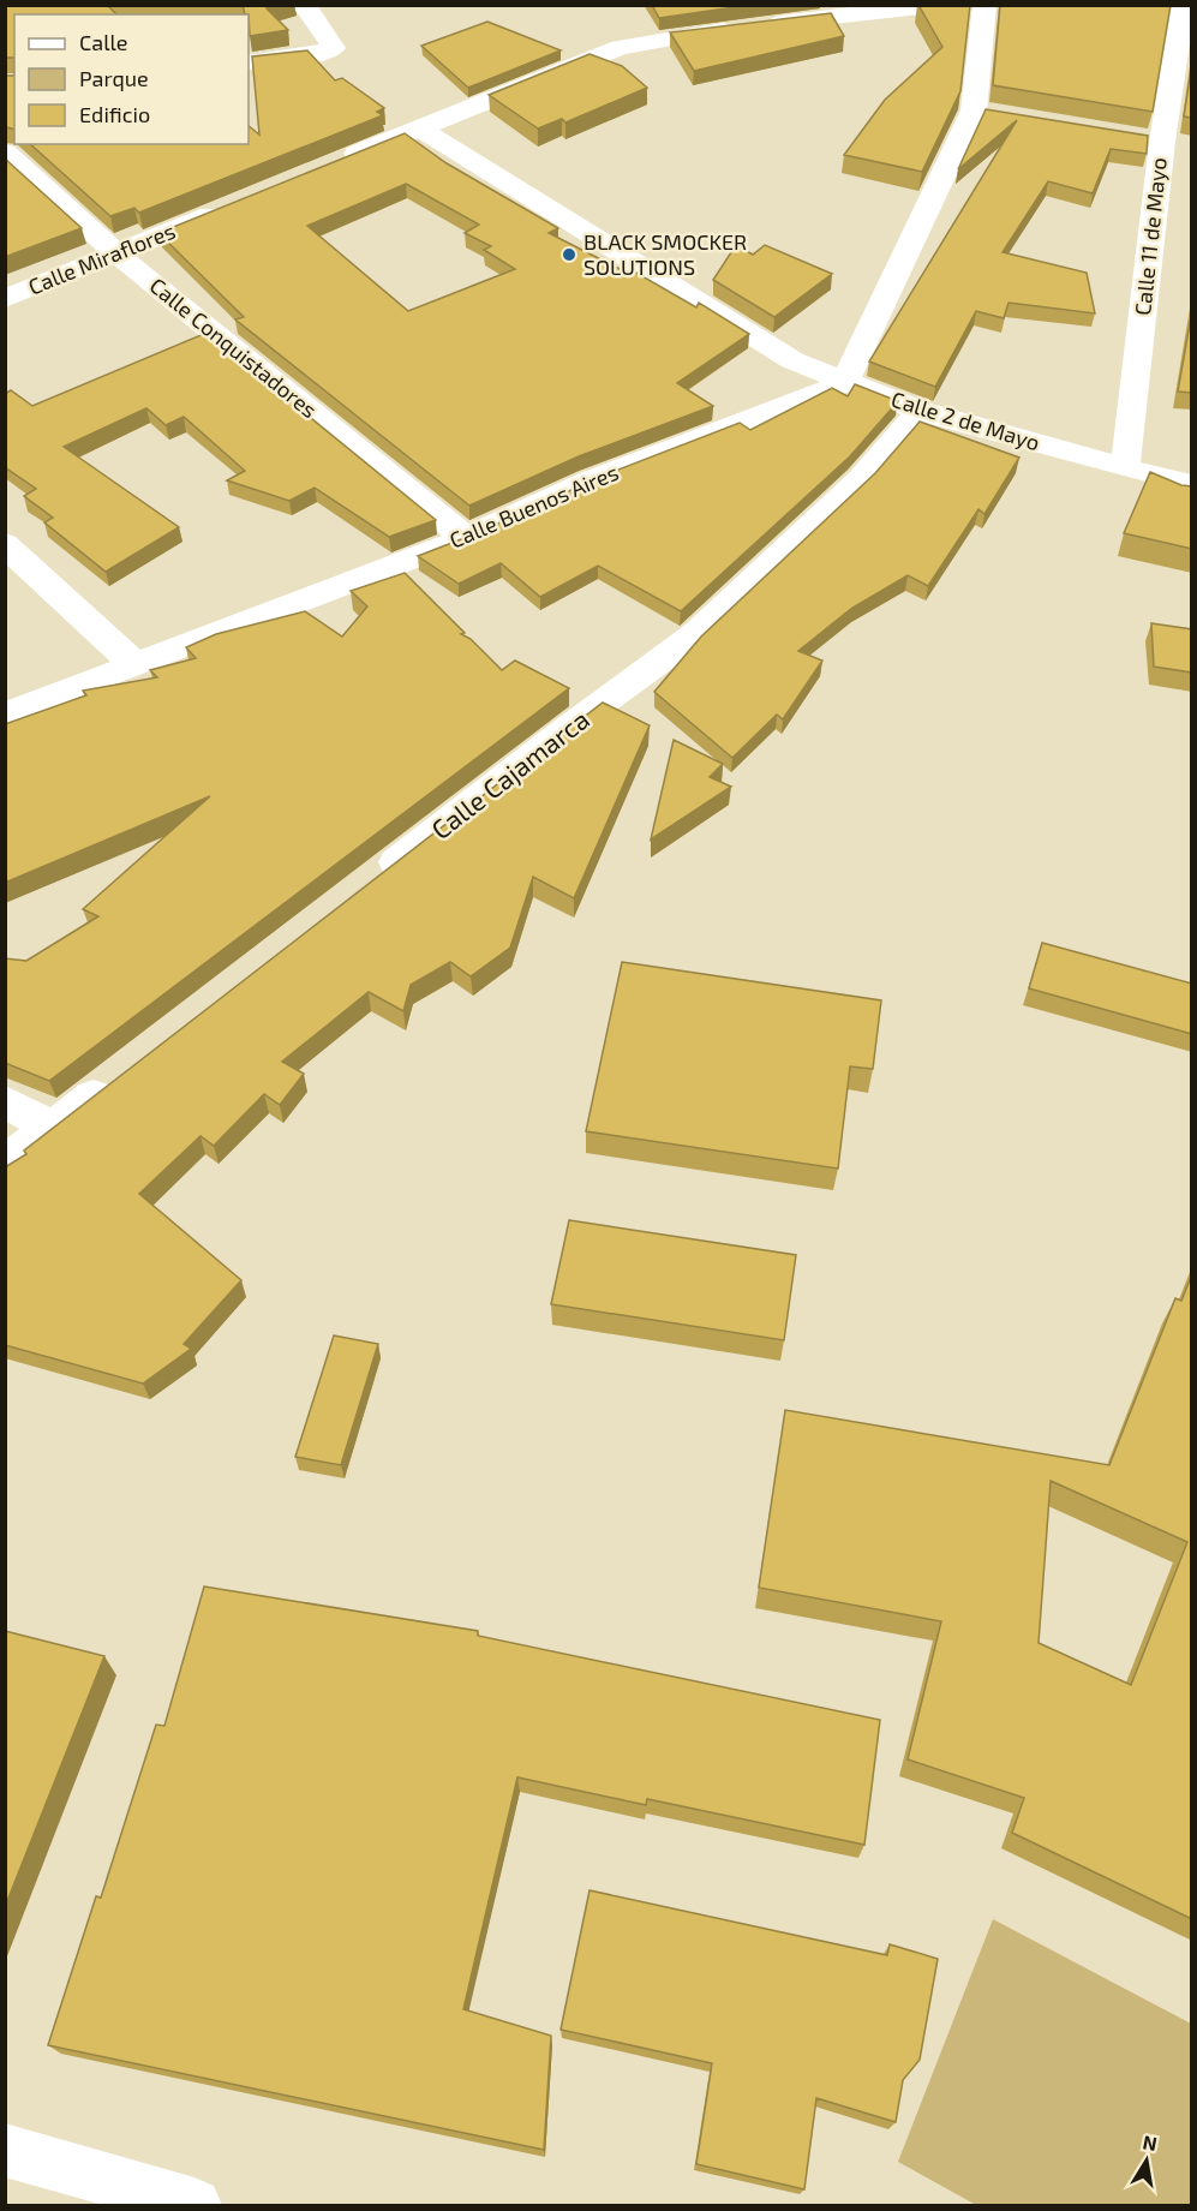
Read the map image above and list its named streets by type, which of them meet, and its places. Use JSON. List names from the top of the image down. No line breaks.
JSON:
{"streets":{"street":["Calle 11 de Mayo","Calle Miraflores","Calle Conquistadores","Calle 2 de Mayo","Calle Buenos Aires","Calle Cajamarca"]},"crossings":[["Calle 11 de Mayo","Calle 2 de Mayo"],["Calle Miraflores","Calle Conquistadores"],["Calle Conquistadores","Calle Buenos Aires"],["Calle 2 de Mayo","Calle Buenos Aires"],["Calle 2 de Mayo","Calle Cajamarca"]],"places":["BLACK SMOCKER SOLUTIONS"],"legend":["Calle","Parque","Edificio"],"north":"top"}
